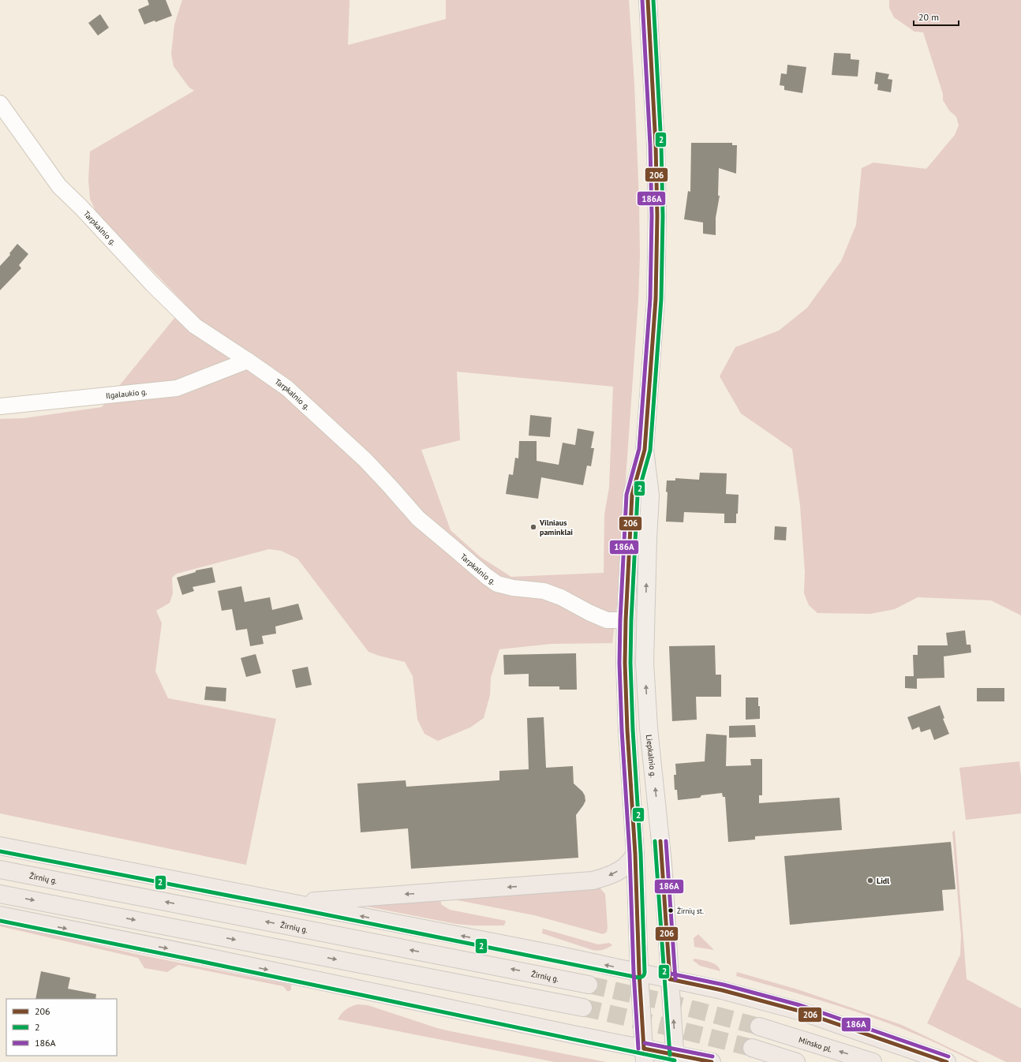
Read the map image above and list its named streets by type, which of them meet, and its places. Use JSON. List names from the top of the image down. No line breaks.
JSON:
{"streets":{"highway":["Liepkalnio g.","Žirnių g.","Minsko pl."],"street":["Tarpkalnio g.","Ilgalaukio g."]},"crossings":[["Tarpkalnio g.","Ilgalaukio g."],["Tarpkalnio g.","Liepkalnio g."]],"places":["Vilniaus paminklai","Lidl","Žirnių st."],"lines":["transit line 206","transit line 2","transit line 186A"],"legend":["206","2","186A"],"scale_bar":"20 m"}
